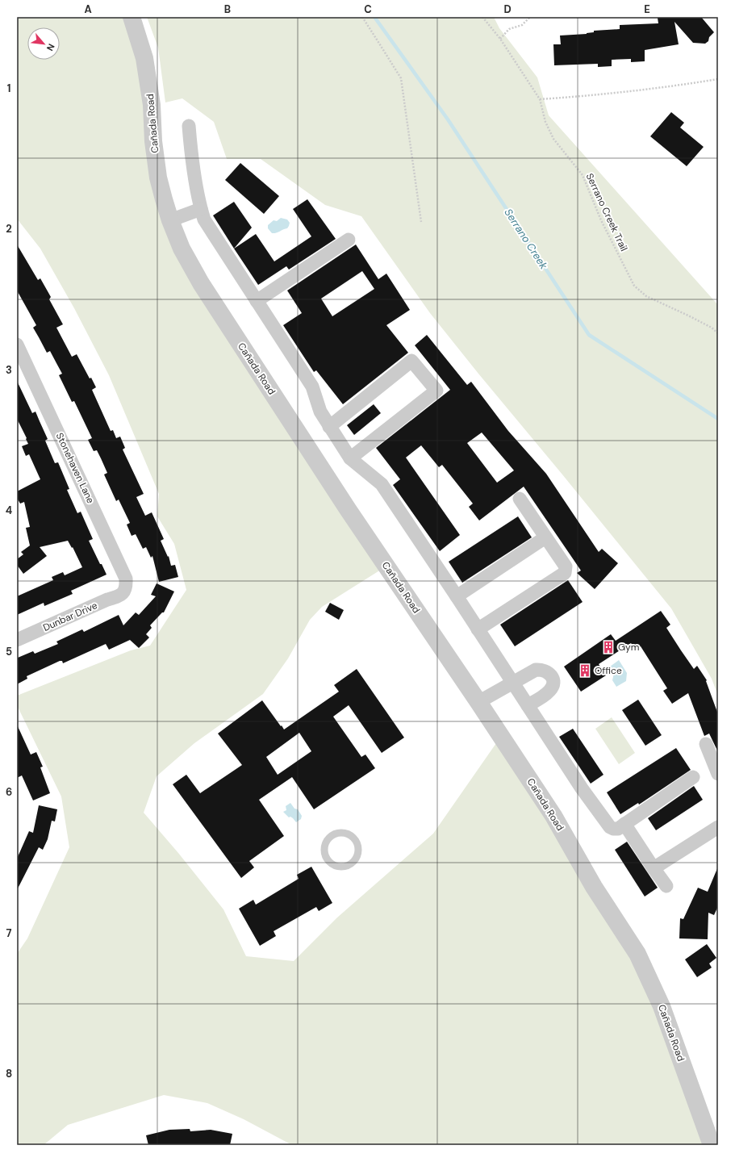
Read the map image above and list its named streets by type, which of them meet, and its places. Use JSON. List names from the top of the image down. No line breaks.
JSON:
{"streets":{"street":["Cañada Road","Stonehaven Lane","Dunbar Drive"],"path":["Serrano Creek Trail"]},"crossings":[["Stonehaven Lane","Dunbar Drive"]],"water":["Serrano Creek"],"places":{"building":["Gym","Office"]},"north":"bottom right","grid":{"columns":["A","B","C","D","E"],"rows":["1","2","3","4","5","6","7","8"]}}
